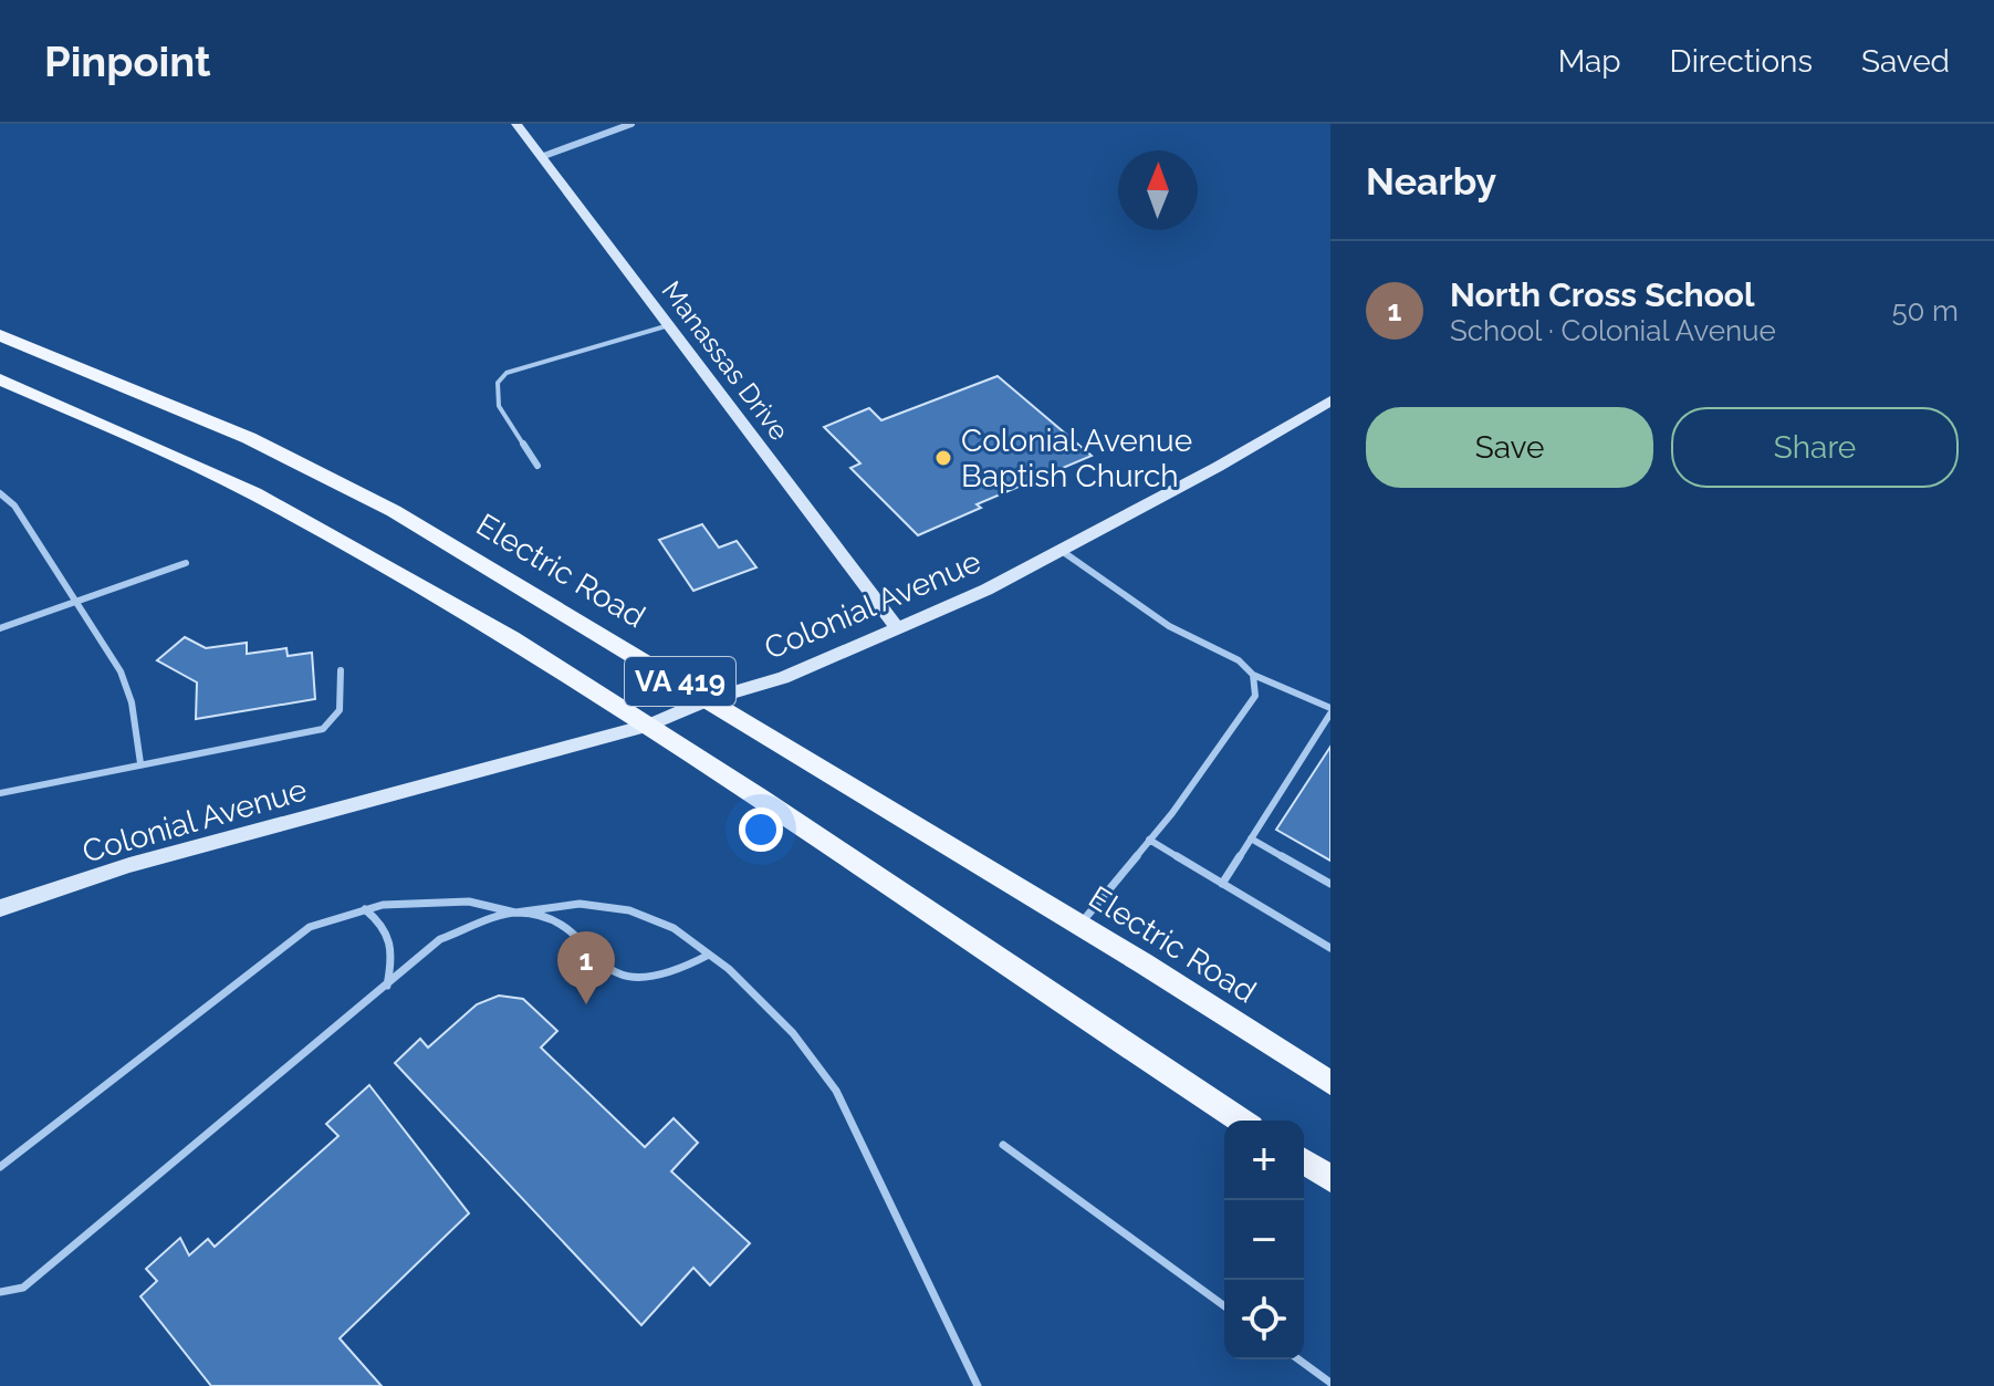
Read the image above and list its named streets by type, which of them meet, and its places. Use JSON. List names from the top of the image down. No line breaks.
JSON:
{"streets":{"main road":["Manassas Drive","Electric Road","Colonial Avenue","VA 419"]},"crossings":[["Manassas Drive","Colonial Avenue"],["Electric Road","Colonial Avenue"],["Colonial Avenue","VA 419"]],"places":["Colonial Avenue Baptish Church"],"north":"top","page":{"header":"Pinpoint","nav":["Map","Directions","Saved"],"heading":"Nearby","list":[{"mark":"1","name":"North Cross School","note":"School · Colonial Avenue","value":"50 m"}],"buttons":["Save","Share"],"pins":"1","map_buttons":["+","−"]}}
